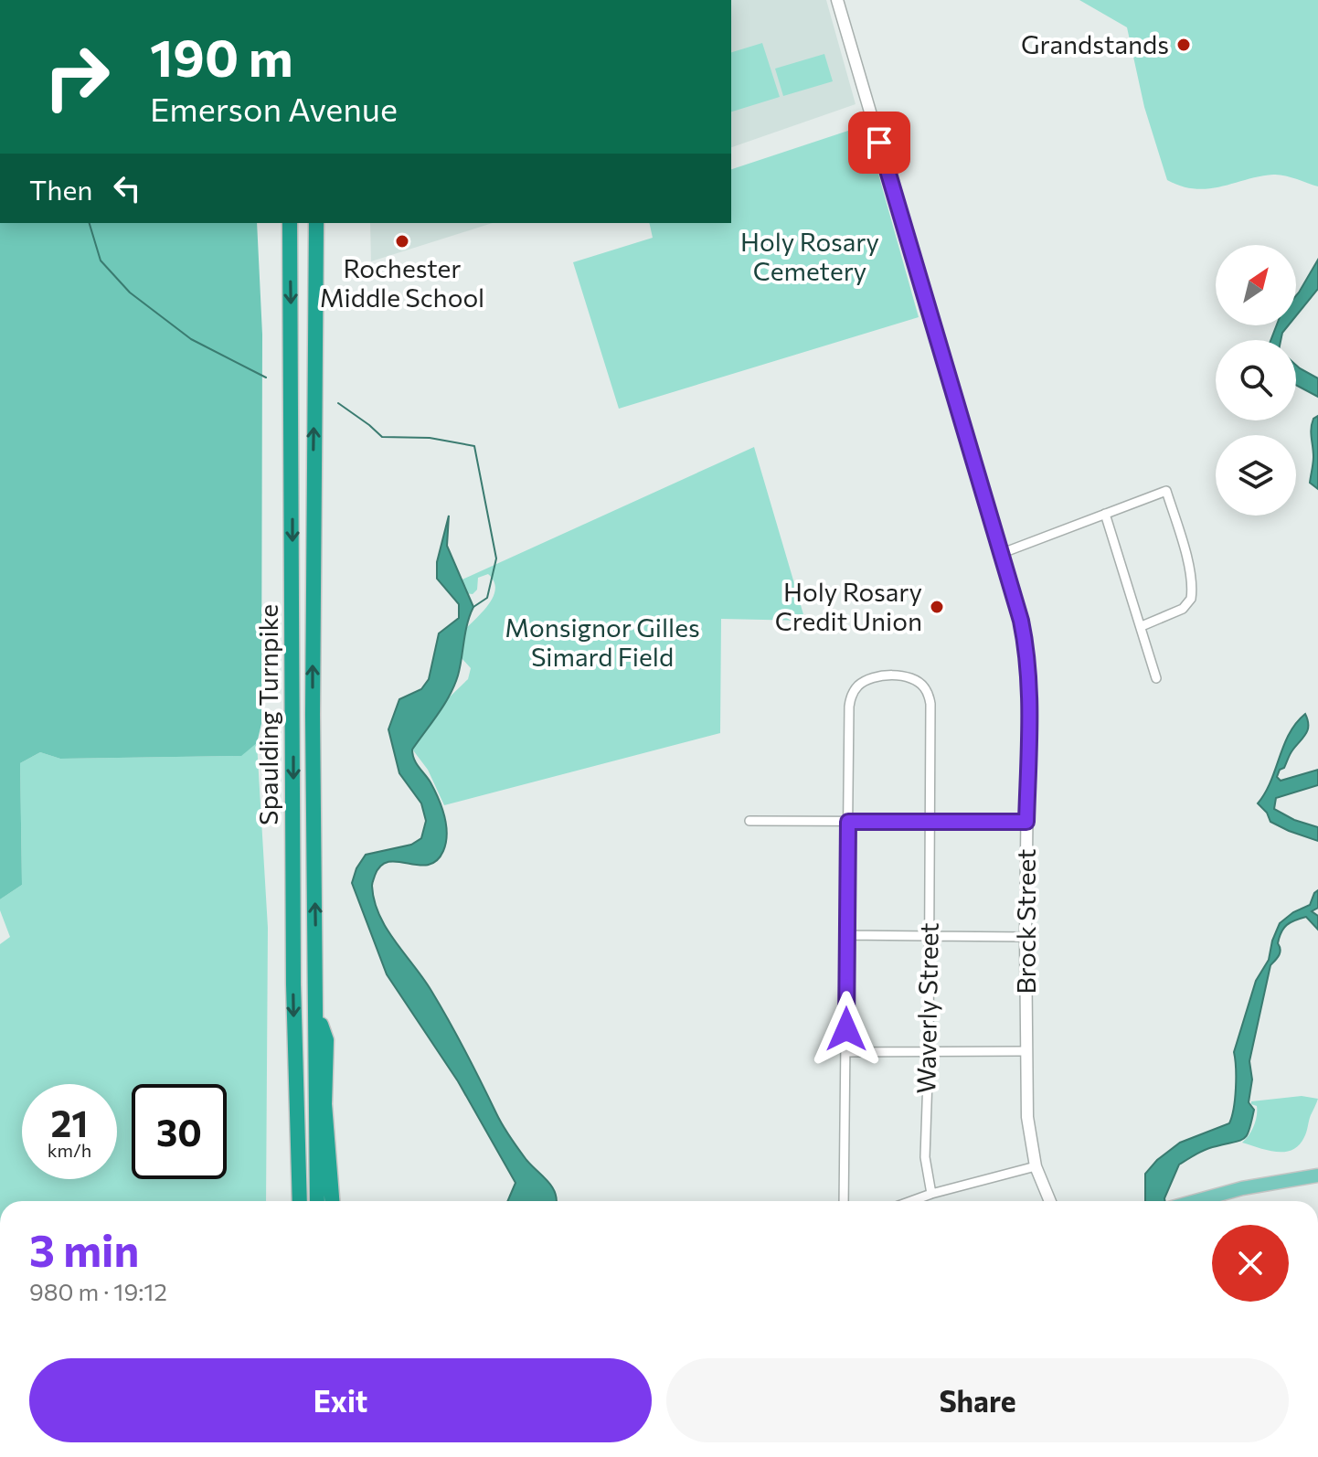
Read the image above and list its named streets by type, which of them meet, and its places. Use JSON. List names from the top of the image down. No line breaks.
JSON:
{"streets":{"highway":["Spaulding Turnpike"],"street":["Brock Street","Waverly Street"]},"parks":["Holy Rosary Cemetery","Monsignor Gilles Simard Field"],"places":["Grandstands","Rochester Middle School","Holy Rosary Credit Union"],"north":"top right","page":{"turn":["190 m","Emerson Avenue"],"then":"Then","speed":"21 km/h","limit":"30","heading":["3 min","980 m · 19:12"],"buttons":["Exit","Share"]}}
